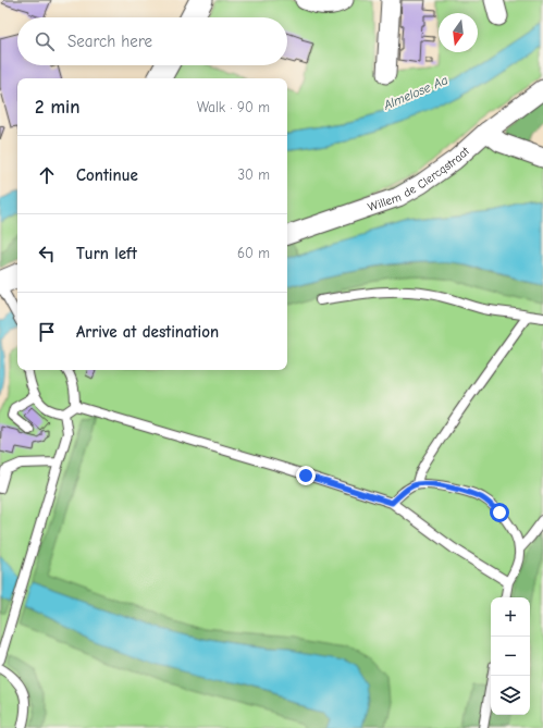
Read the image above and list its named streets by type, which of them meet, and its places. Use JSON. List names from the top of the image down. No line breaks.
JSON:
{"streets":{"street":["Willem de Clercqstraat"]},"water":["Almelose Aa"],"north":"bottom","page":{"search":"Search here","heading":["2 min","Walk · 90 m"],"list":[["Continue","30 m"],["Turn left","60 m"],"Arrive at destination"],"map_buttons":["+","−"]}}
